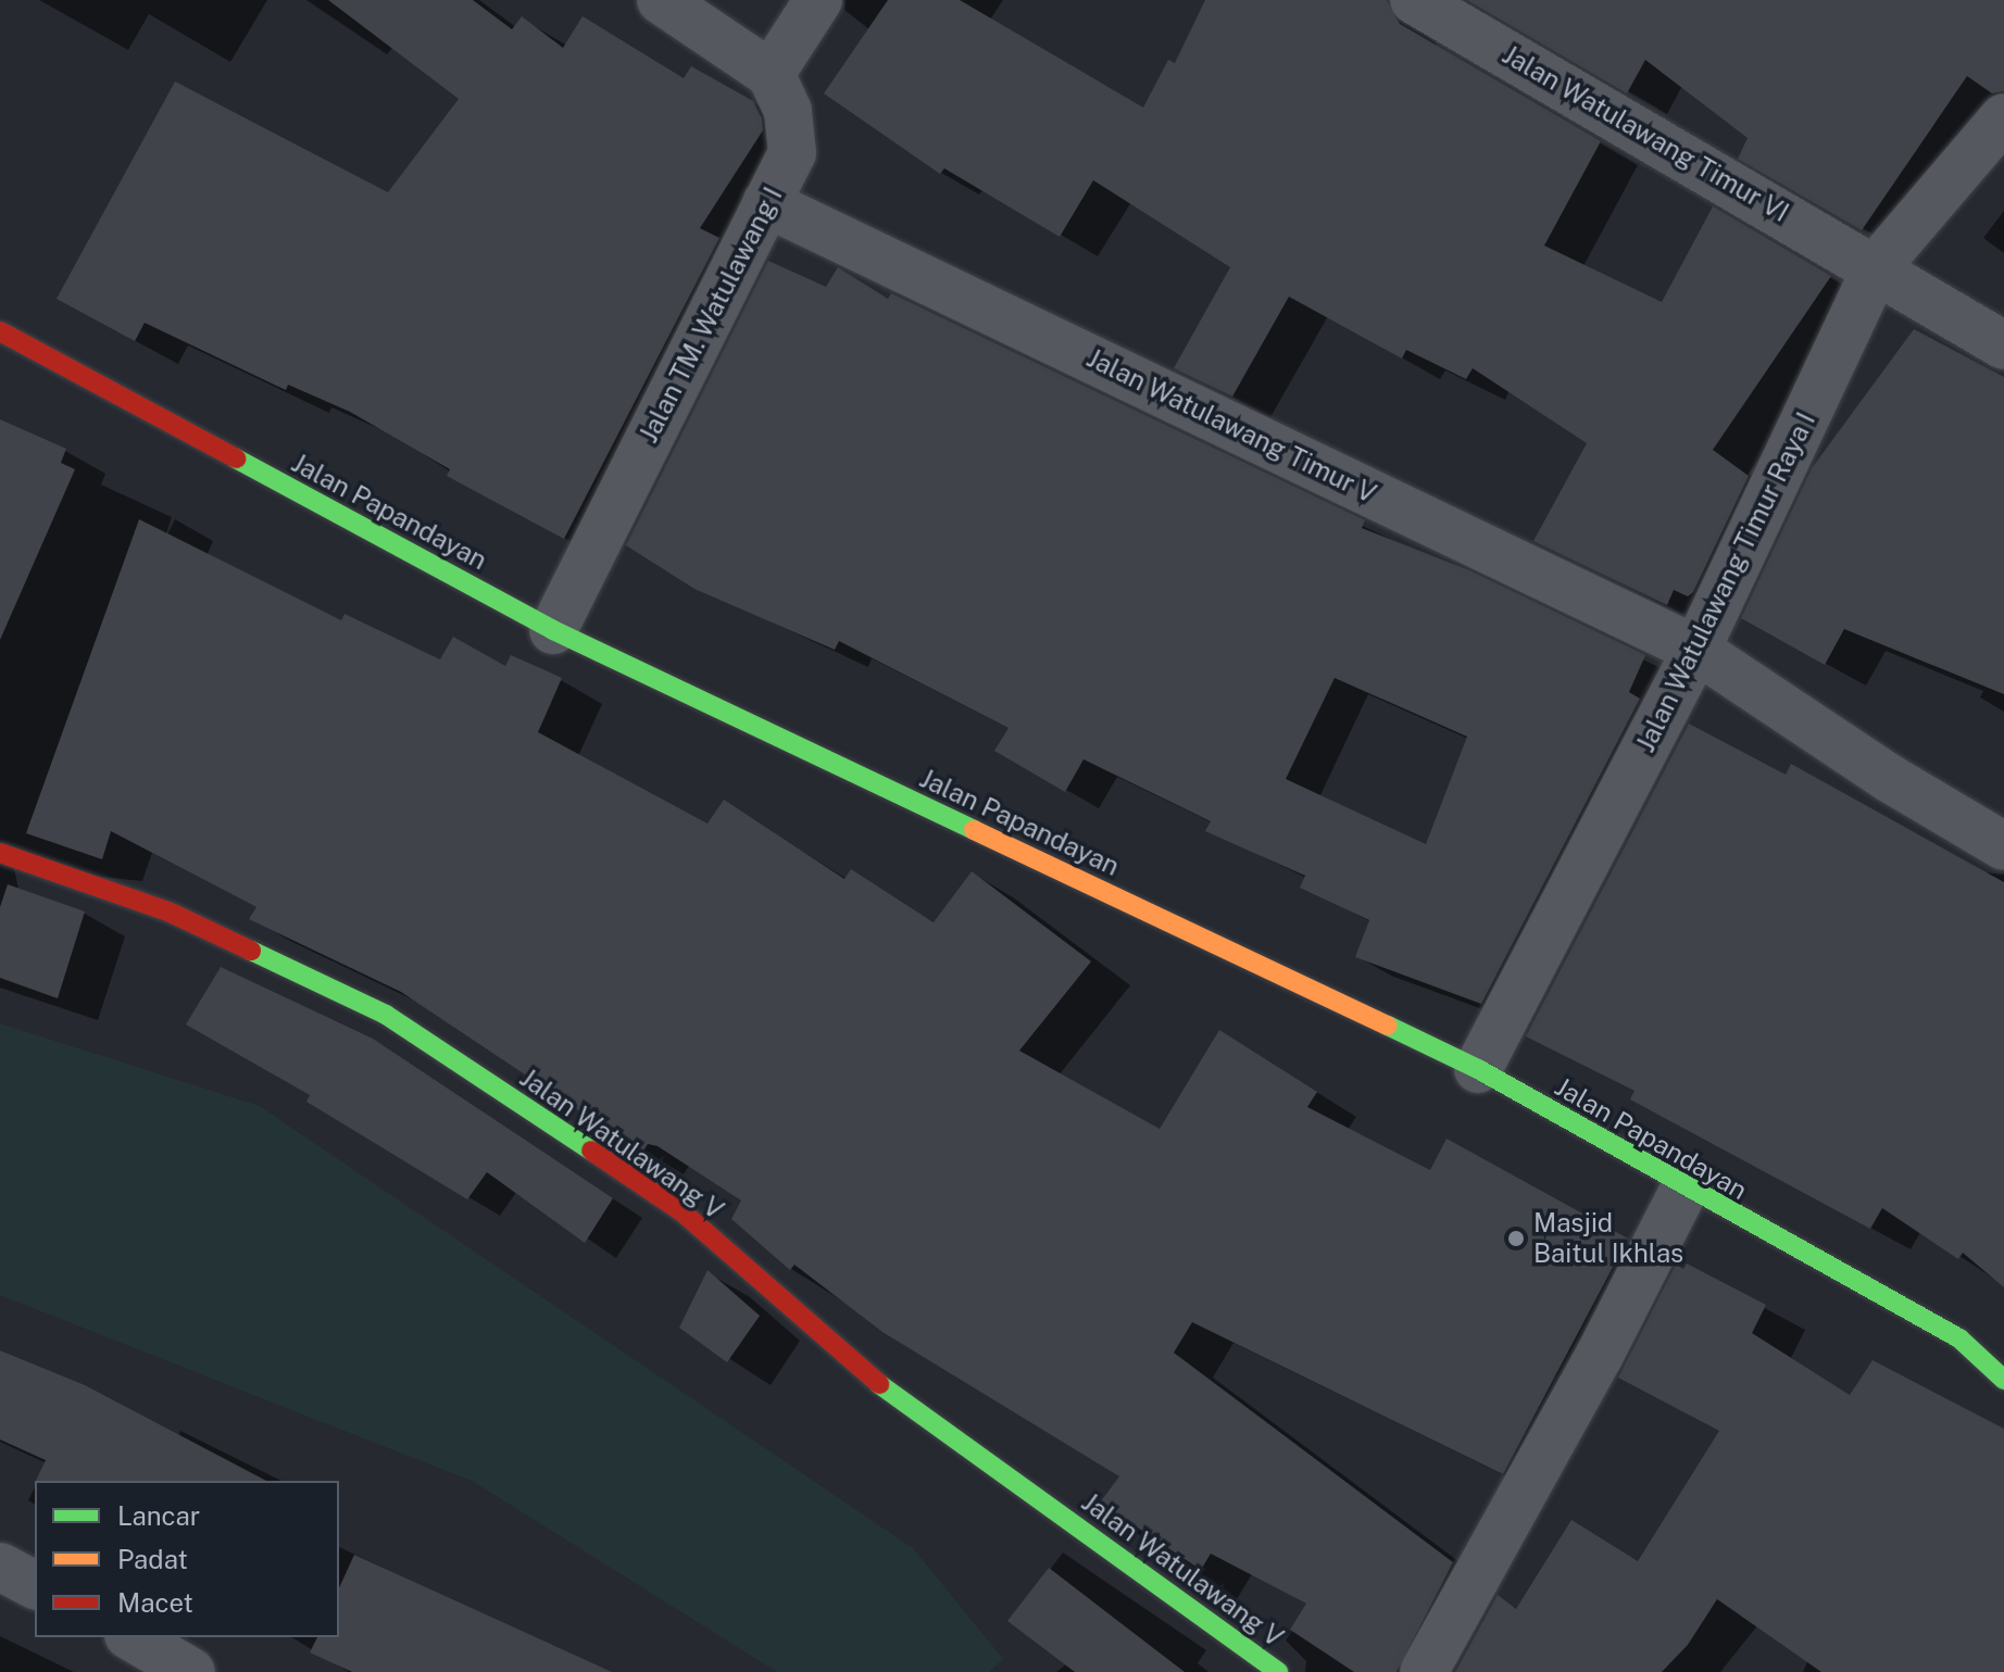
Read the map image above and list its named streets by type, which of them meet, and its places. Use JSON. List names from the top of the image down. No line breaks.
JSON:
{"streets":{"main road":["Jalan Papandayan","Jalan Watulawang V"],"street":["Jalan Watulawang Timur VI","Jalan TM. Watulawang I","Jalan Watulawang Timur V","Jalan Watulawang Timur Raya I"]},"crossings":[["Jalan Watulawang Timur VI","Jalan Watulawang Timur Raya I"],["Jalan TM. Watulawang I","Jalan Watulawang Timur V"],["Jalan TM. Watulawang I","Jalan Papandayan"],["Jalan Watulawang Timur V","Jalan Watulawang Timur Raya I"],["Jalan Papandayan","Jalan Watulawang Timur Raya I"]],"places":["Masjid Baitul Ikhlas"],"legend":["Lancar","Padat","Macet"]}
